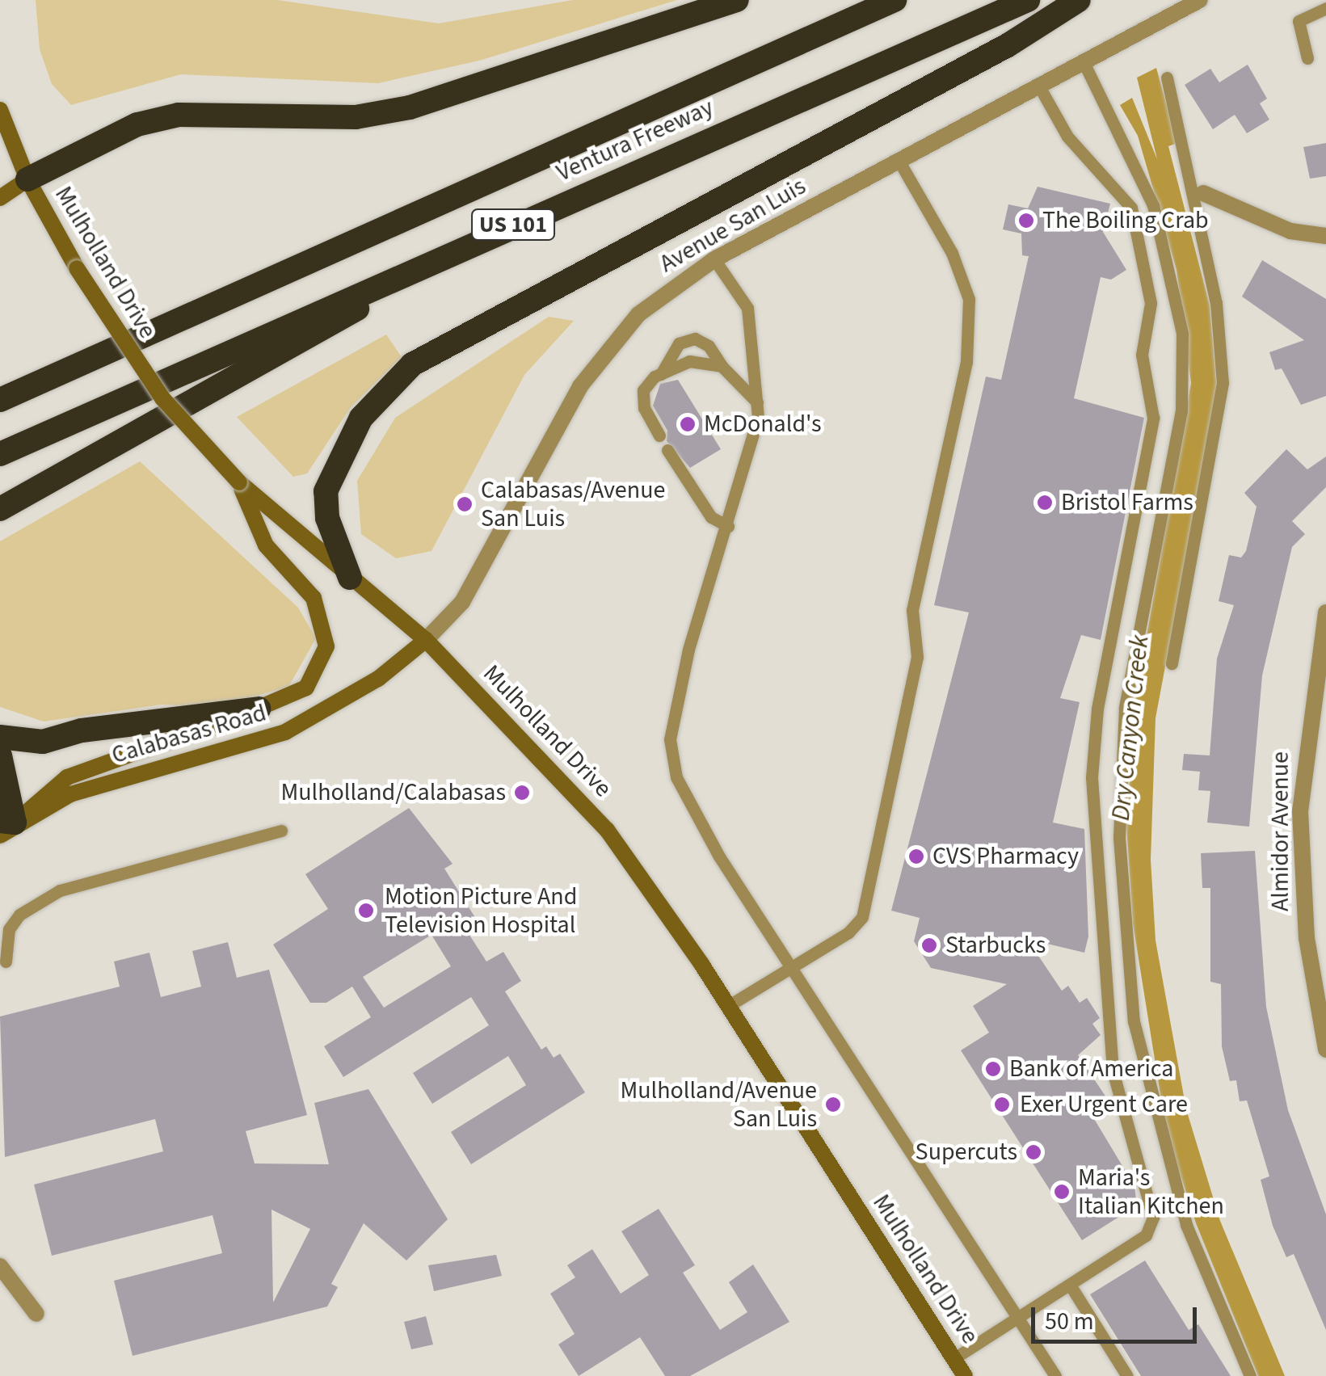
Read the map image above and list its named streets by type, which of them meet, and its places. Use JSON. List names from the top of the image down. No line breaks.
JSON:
{"streets":{"highway":["Ventura Freeway","US 101"],"main road":["Mulholland Drive","Calabasas Road"],"street":["Avenue San Luis","Almidor Avenue"]},"crossings":[["Avenue San Luis","Mulholland Drive"],["Avenue San Luis","Calabasas Road"],["Mulholland Drive","Calabasas Road"]],"water":["Dry Canyon Creek"],"places":["The Boiling Crab","McDonald's","Bristol Farms","Calabasas/Avenue San Luis","Mulholland/Calabasas","CVS Pharmacy","Motion Picture And Television Hospital","Starbucks","Bank of America","Mulholland/Avenue San Luis","Exer Urgent Care","Supercuts","Maria's Italian Kitchen"],"scale_bar":"50 m"}
